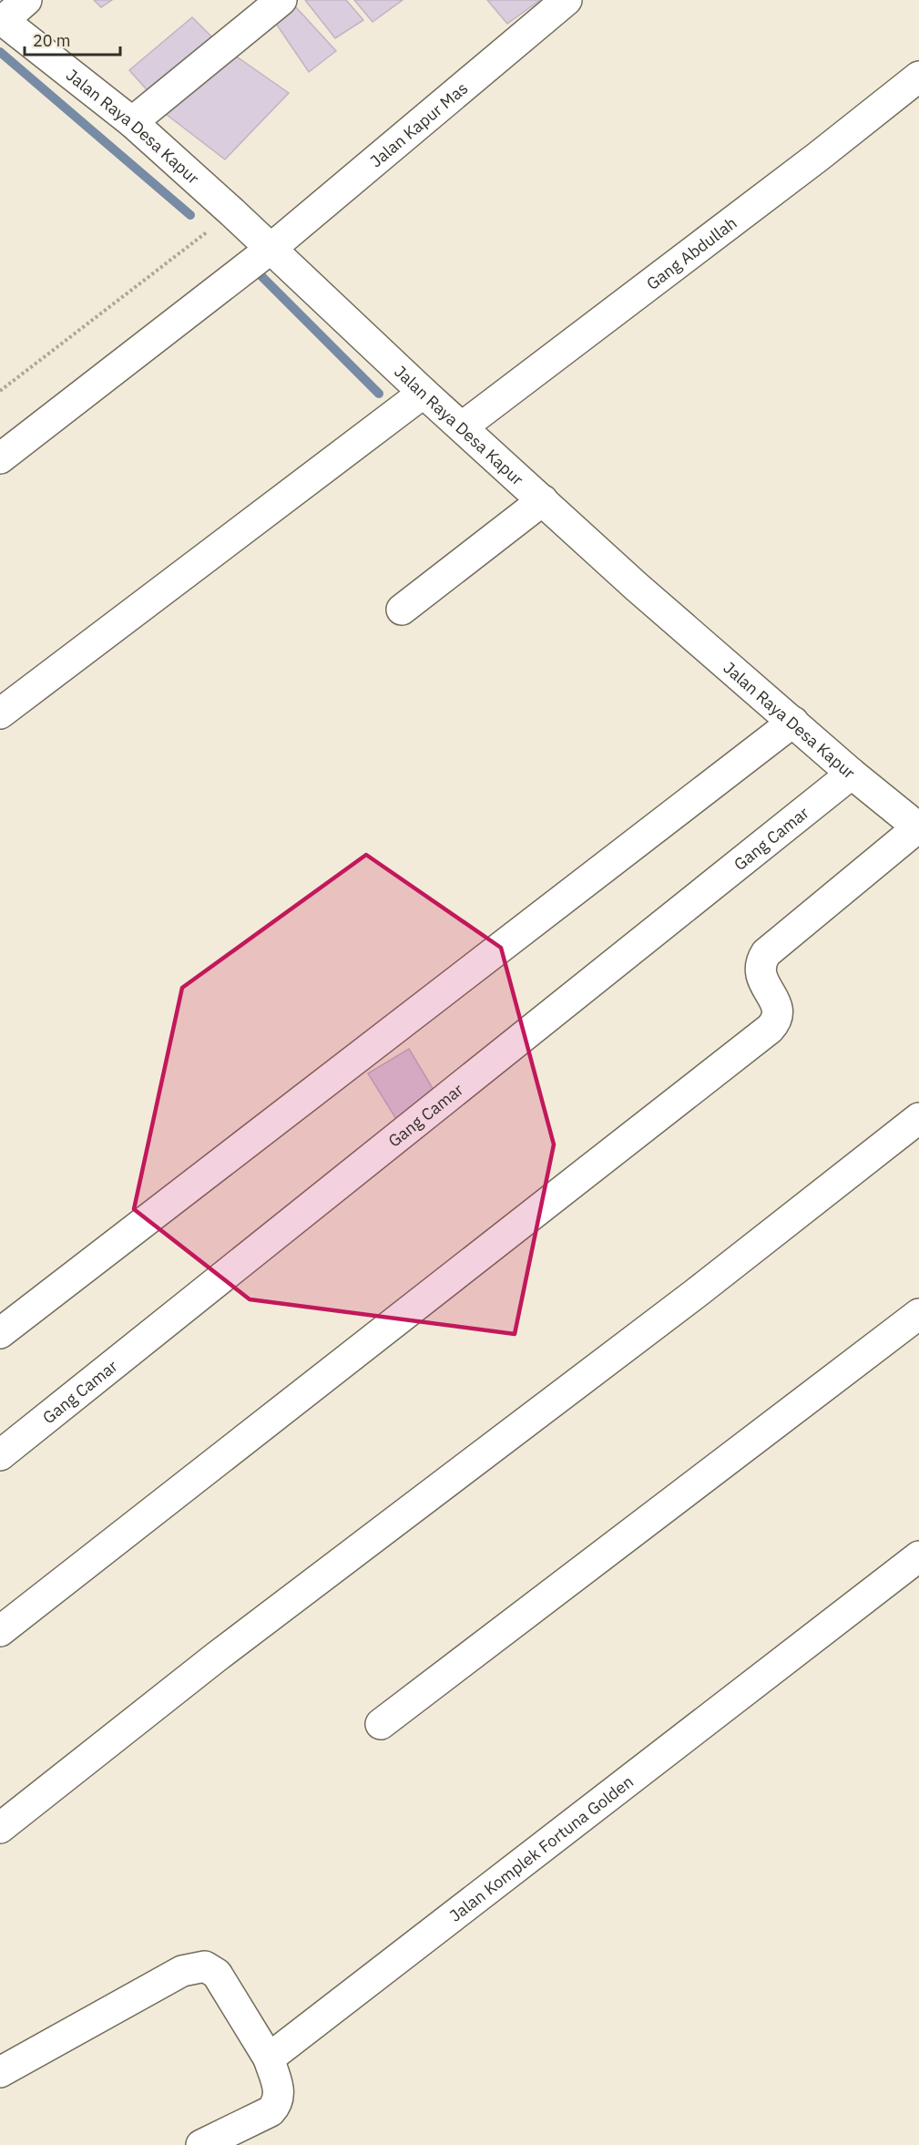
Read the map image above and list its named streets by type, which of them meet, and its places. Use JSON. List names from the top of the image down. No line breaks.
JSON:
{"streets":{"street":["Jalan Kapur Mas","Jalan Raya Desa Kapur","Gang Abdullah","Gang Camar","Jalan Komplek Fortuna Golden"]},"crossings":[["Jalan Kapur Mas","Jalan Raya Desa Kapur"],["Jalan Raya Desa Kapur","Gang Abdullah"],["Jalan Raya Desa Kapur","Gang Camar"]],"scale_bar":"20 m"}
